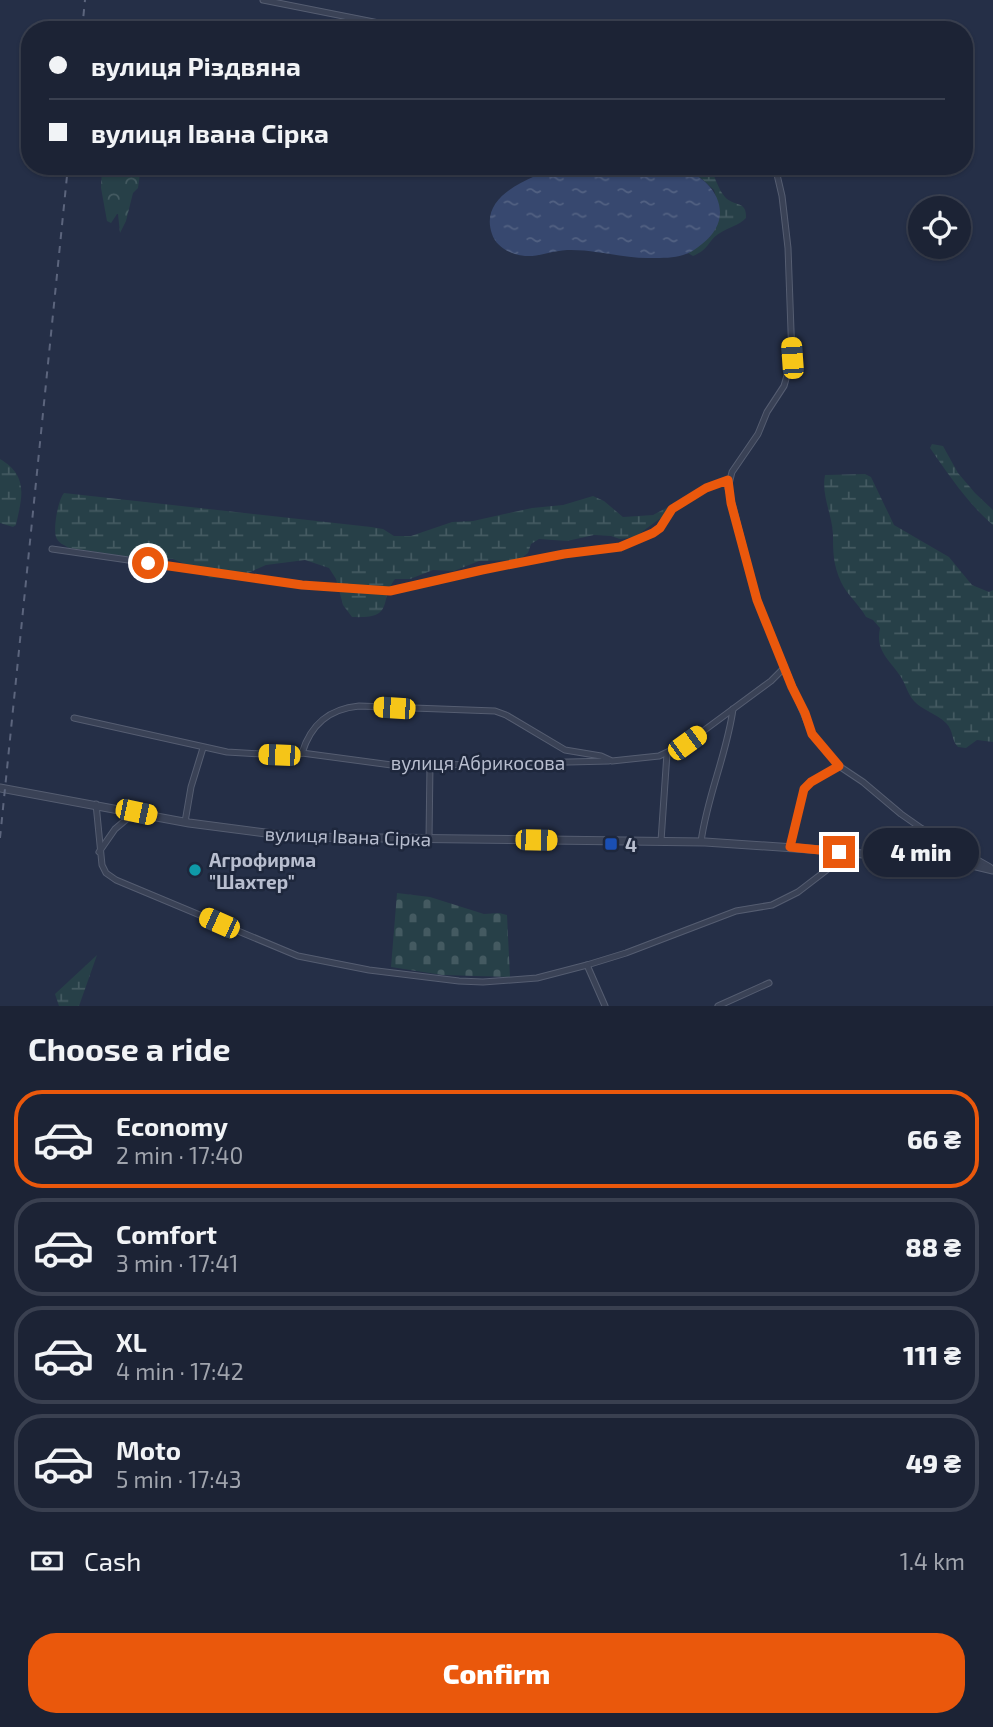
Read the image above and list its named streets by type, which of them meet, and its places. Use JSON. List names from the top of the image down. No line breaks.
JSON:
{"streets":{"street":["вулиця Абрикосова","вулиця Івана Сірка"]},"places":{"transit":["4"],"other":["Агрофирма \"Шахтер\""]},"page":{"banner":["вулиця Різдвяна","вулиця Івана Сірка"],"bubble":"4 min","heading":"Choose a ride","list":[{"name":"Economy","note":"2 min · 17:40","value":"66 ₴"},{"name":"Comfort","note":"3 min · 17:41","value":"88 ₴"},{"name":"XL","note":"4 min · 17:42","value":"111 ₴"},{"name":"Moto","note":"5 min · 17:43","value":"49 ₴"}],"pay":["Cash","1.4 km"],"buttons":"Confirm"}}
